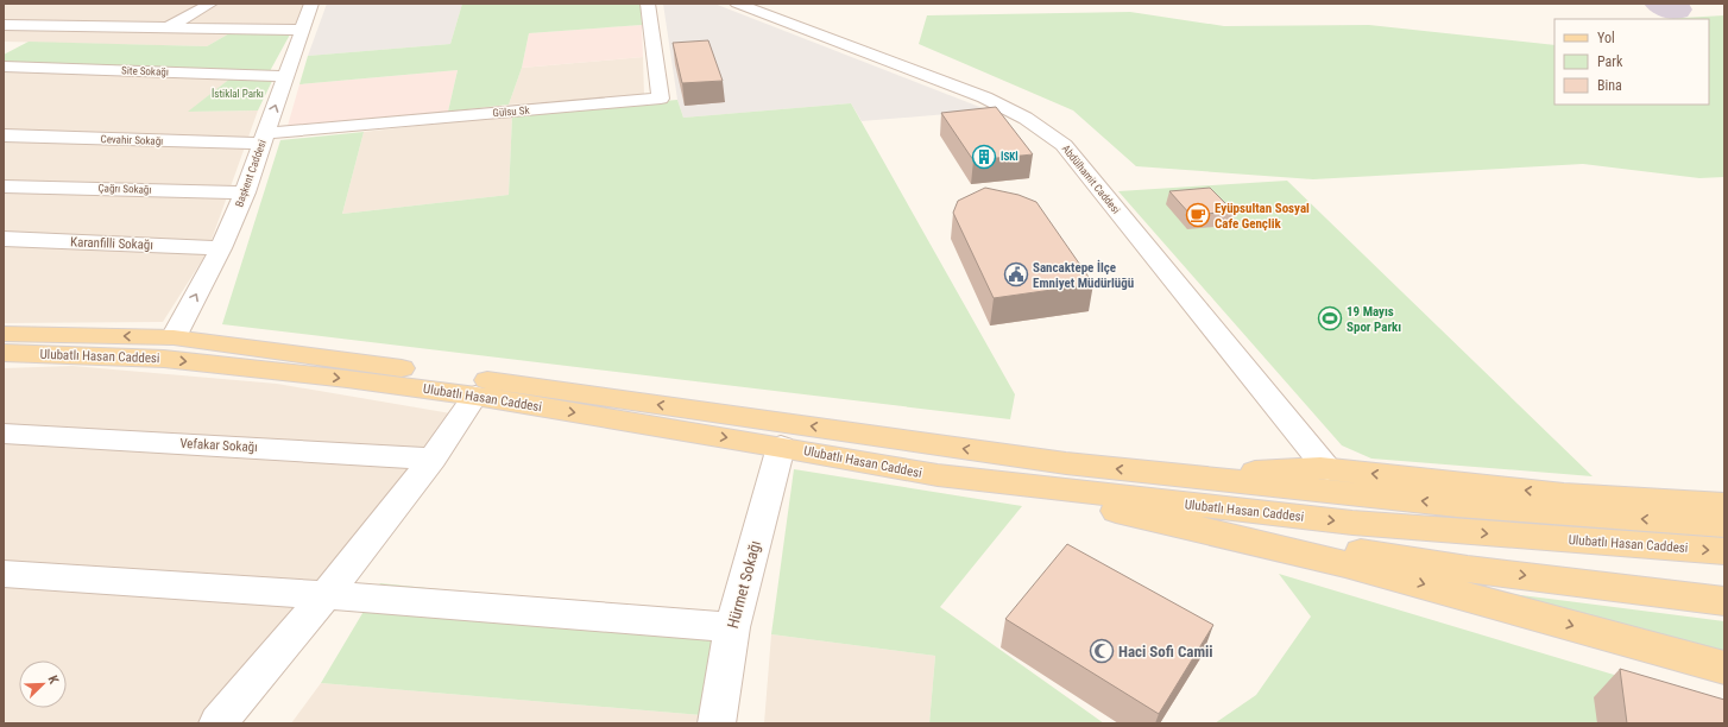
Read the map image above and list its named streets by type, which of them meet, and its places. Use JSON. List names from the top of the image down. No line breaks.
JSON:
{"streets":{"main road":["Ulubatlı Hasan Caddesi"],"street":["Site Sokağı","Gülsu Sk","Cevahir Sokağı","Başkent Caddesi","Abdülhamit Caddesi","Çağrı Sokağı","Karanfilli Sokağı","Vefakar Sokağı","Hürmet Sokağı"]},"crossings":[["Site Sokağı","Başkent Caddesi"],["Gülsu Sk","Cevahir Sokağı"],["Gülsu Sk","Başkent Caddesi"],["Cevahir Sokağı","Başkent Caddesi"],["Başkent Caddesi","Çağrı Sokağı"],["Başkent Caddesi","Karanfilli Sokağı"],["Başkent Caddesi","Ulubatlı Hasan Caddesi"],["Ulubatlı Hasan Caddesi","Hürmet Sokağı"]],"one_way":["Başkent Caddesi"],"parks":["İstiklal Parkı"],"places":{"building":["İSKİ"],"cafe":["Eyüpsultan Sosyal Cafe Gençlik"],"public building":["Sancaktepe İlçe Emniyet Müdürlüğü"],"sports":["19 Mayıs Spor Parkı"],"mosque":["Haci Sofi Camii"]},"legend":["Yol","Park","Bina"],"north":"top right"}
